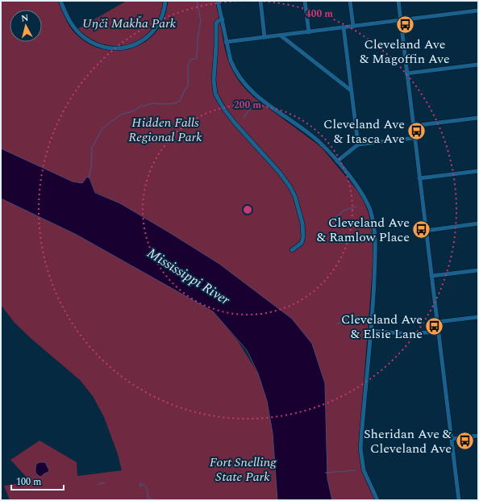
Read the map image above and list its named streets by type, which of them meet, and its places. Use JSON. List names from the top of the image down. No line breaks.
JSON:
{"water":["Mississippi River"],"parks":["Uŋči Makȟa Park","Hidden Falls Regional Park","Fort Snelling State Park"],"places":{"bus stop":["Cleveland Ave & Magoffin Ave","Cleveland Ave & Itasca Ave","Cleveland Ave & Ramlow Place","Cleveland Ave & Elsie Lane","Sheridan Ave & Cleveland Ave"]},"scale_bar":"100 m","north":"top","rings":["400 m","200 m"]}
